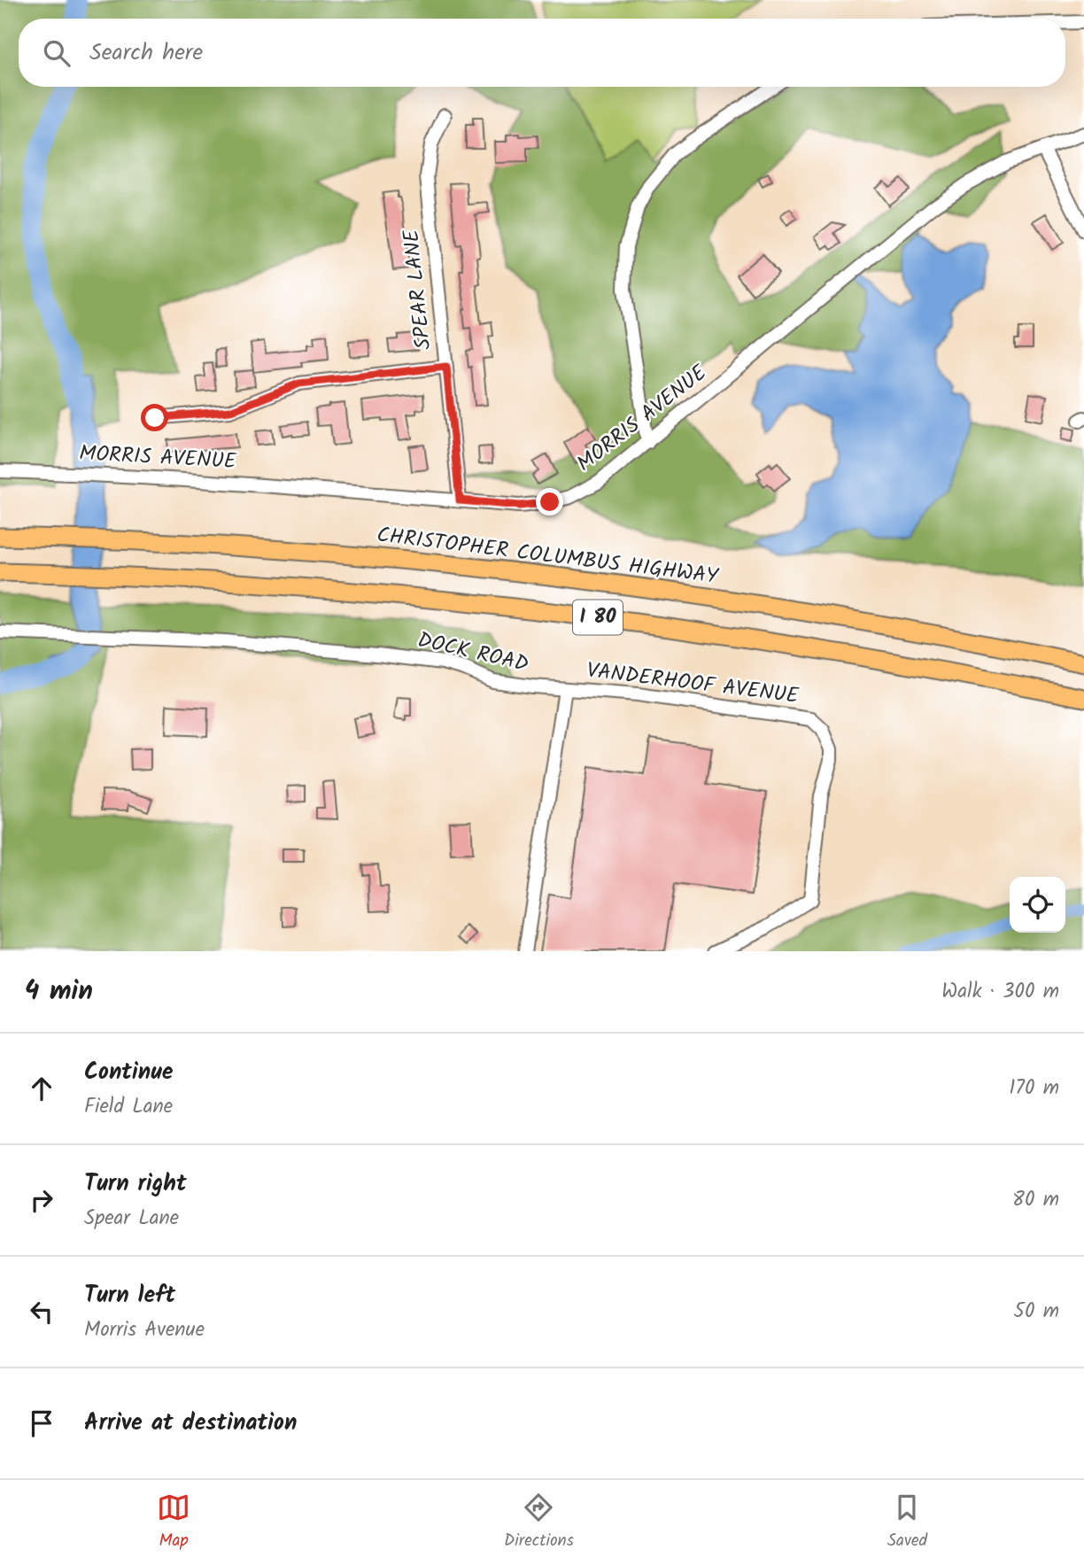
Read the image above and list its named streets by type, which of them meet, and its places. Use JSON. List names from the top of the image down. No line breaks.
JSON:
{"streets":{"highway":["CHRISTOPHER COLUMBUS HIGHWAY","I 80"],"street":["SPEAR LANE","MORRIS AVENUE","DOCK ROAD","VANDERHOOF AVENUE"]},"crossings":[["SPEAR LANE","MORRIS AVENUE"],["DOCK ROAD","VANDERHOOF AVENUE"]],"page":{"search":"Search here","heading":["4 min","Walk · 300 m"],"list":[["Continue","Field Lane","170 m"],["Turn right","Spear Lane","80 m"],["Turn left","Morris Avenue","50 m"],"Arrive at destination"],"nav":["Map","Directions","Saved"]}}
